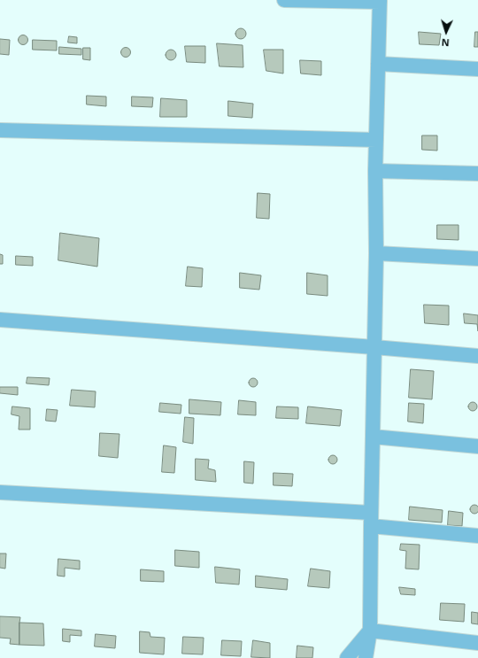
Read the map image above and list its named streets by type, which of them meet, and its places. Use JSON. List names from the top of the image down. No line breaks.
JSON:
{"north":"bottom"}
